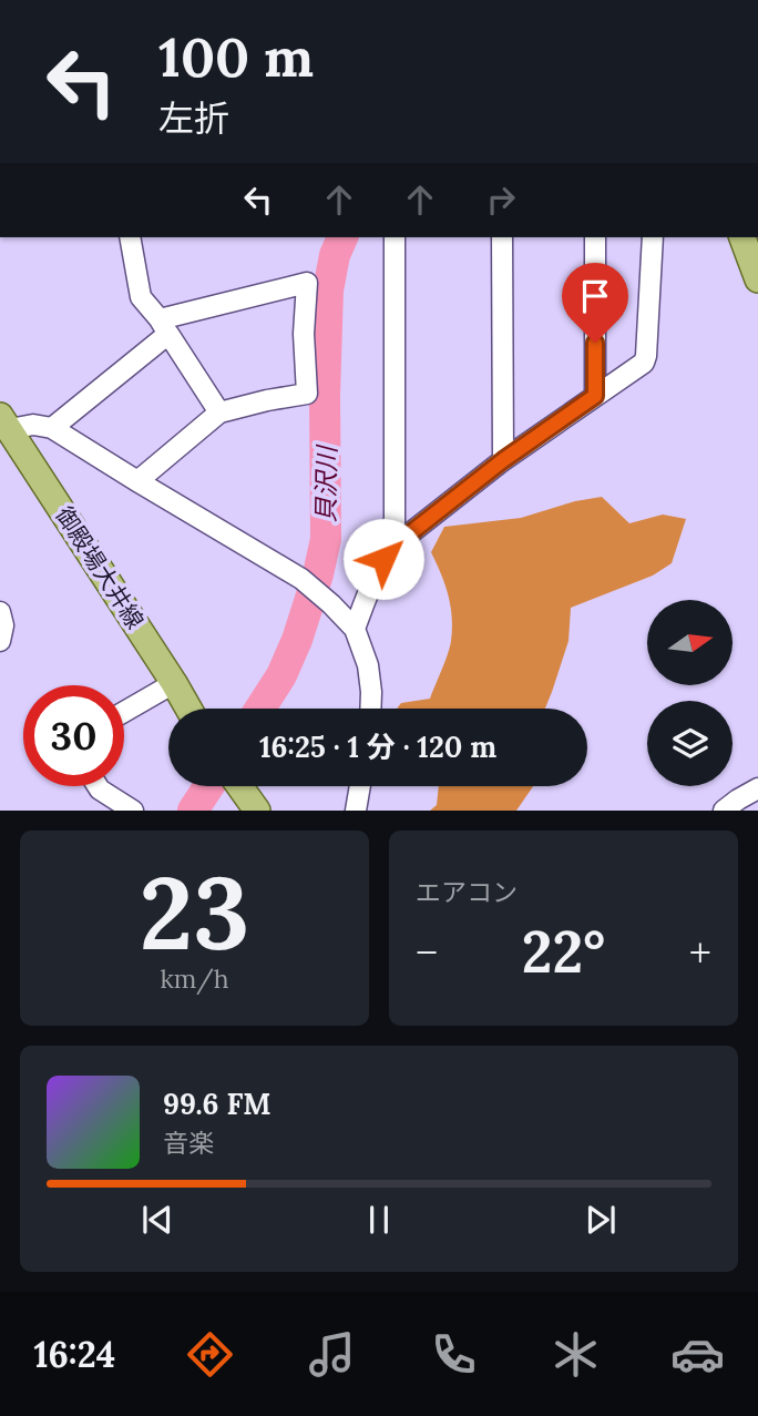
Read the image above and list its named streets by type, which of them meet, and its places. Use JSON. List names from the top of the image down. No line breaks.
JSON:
{"streets":{"main road":["御殿場大井線"]},"water":["貝沢川"],"north":"right","page":{"turn":["100 m","左折"],"limit":"30","trip":"16:25 · 1 分 · 120 m","tile":[["23","km/h"],"エアコン"],"heat":["−","22°","+"],"song":["99.6 FM","音楽"],"tabs":"16:24"}}
